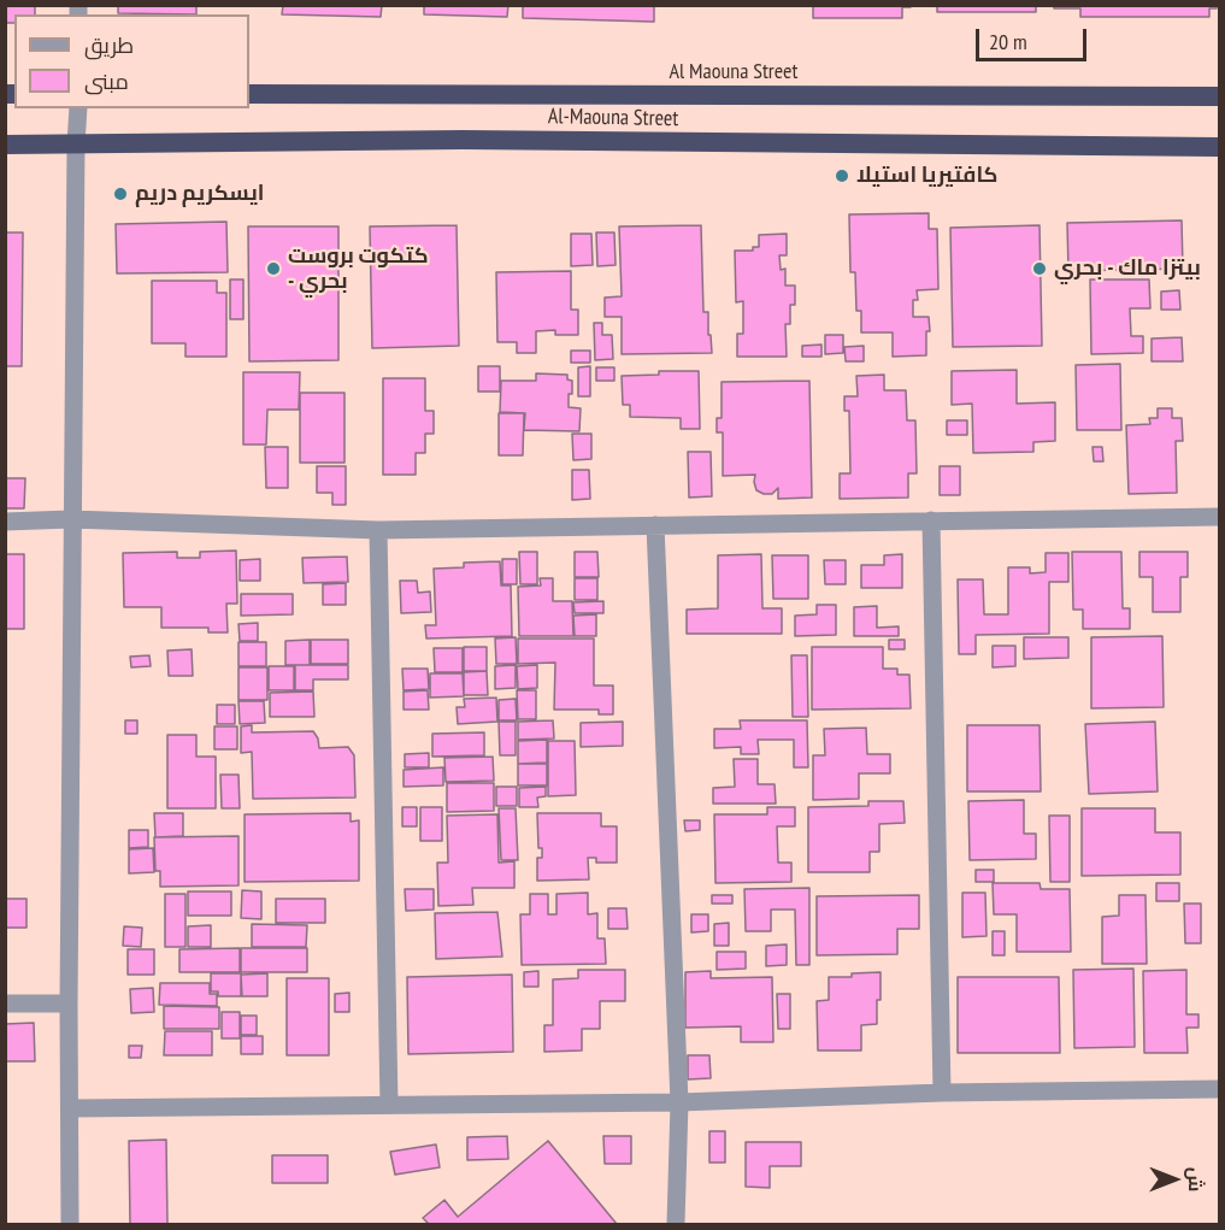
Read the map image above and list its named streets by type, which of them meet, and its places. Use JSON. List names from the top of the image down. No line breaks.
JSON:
{"streets":{"highway":["Al Maouna Street","Al-Maouna Street"]},"places":["كافتيريا استيلا","ايسكريم دريم","كتكوت بروست - بحري","بيتزا ماك - بحري"],"legend":["طريق","مبنى"],"scale_bar":"20 m","north":"right"}
